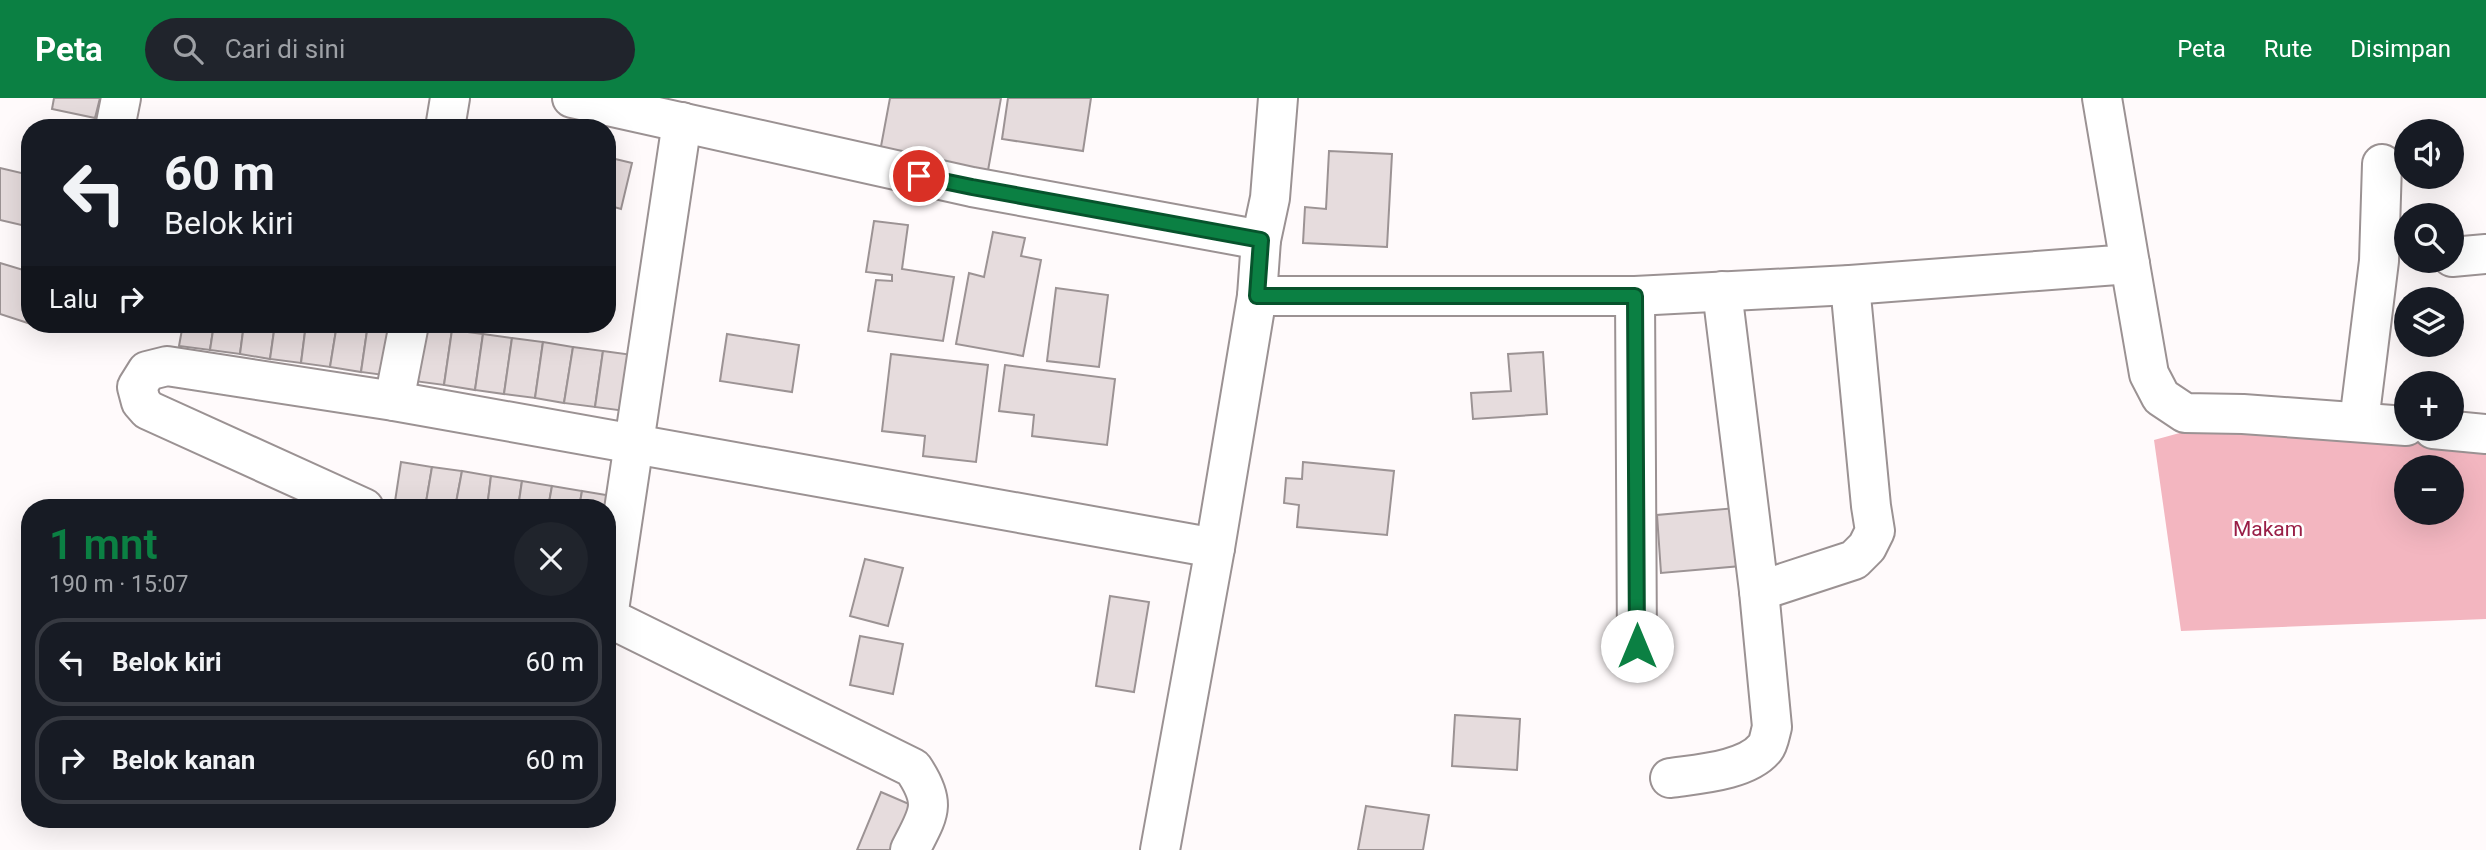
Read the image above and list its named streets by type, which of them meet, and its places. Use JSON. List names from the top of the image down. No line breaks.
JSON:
{"parks":["Makam"],"page":{"header":"Peta","search":"Cari di sini","nav":["Peta","Rute","Disimpan"],"map_buttons":["+","−"],"turn":["60 m","Belok kiri"],"then":"Lalu","heading":["1 mnt","190 m · 15:07"],"list":[{"name":"Belok kiri","value":"60 m"},{"name":"Belok kanan","value":"60 m"}]}}
